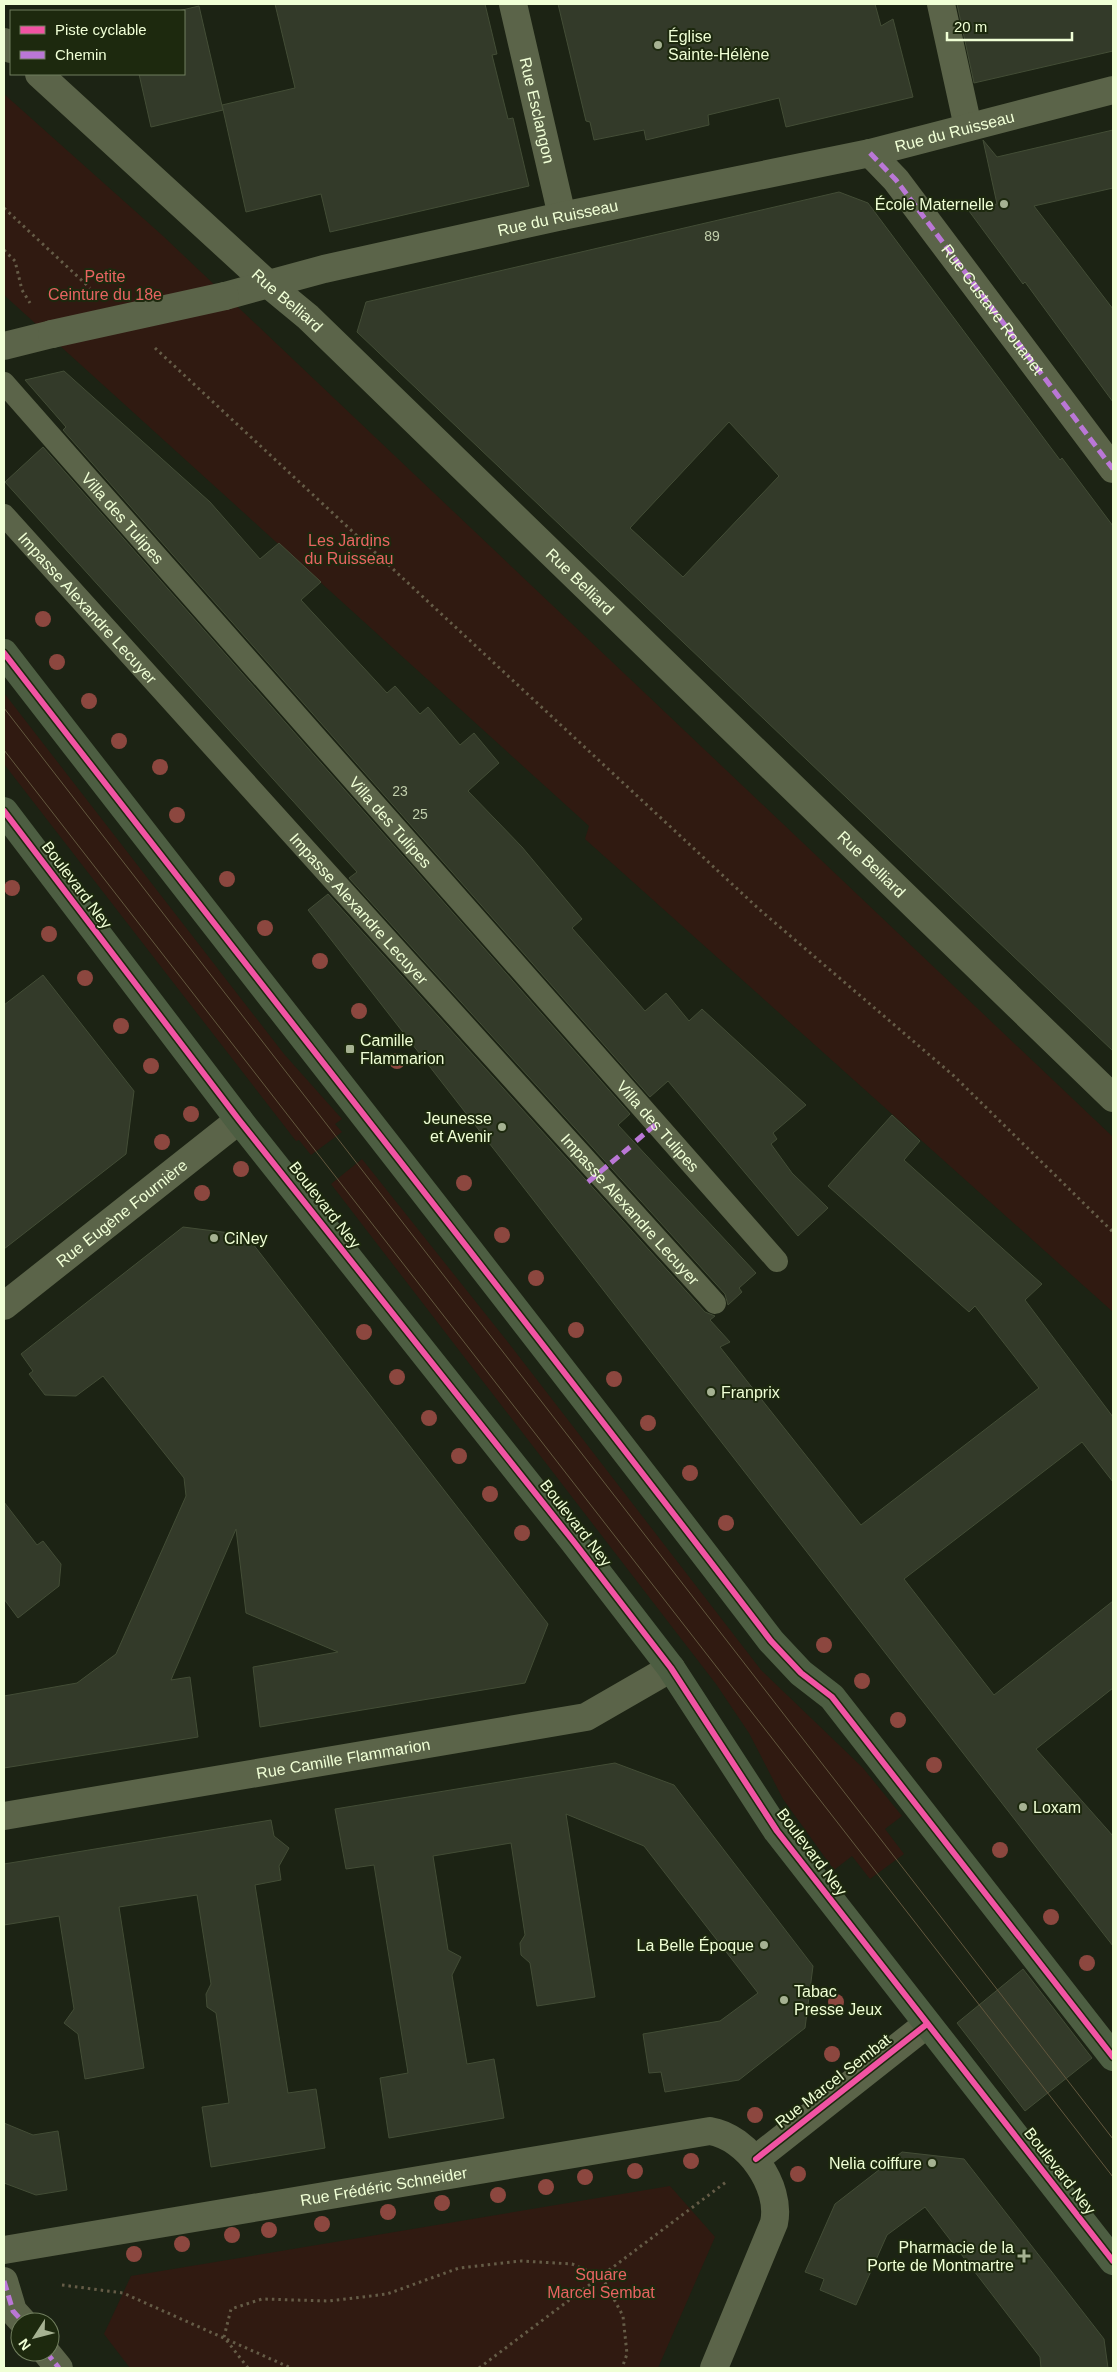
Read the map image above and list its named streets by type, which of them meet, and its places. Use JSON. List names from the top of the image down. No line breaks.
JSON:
{"streets":{"main road":["Boulevard Ney"],"street":["Rue Esclangon","Rue du Ruisseau","Rue Belliard","Rue Gustave Rouanet","Rue Eugène Fournière","Rue Camille Flammarion","Rue Marcel Sembat","Rue Frédéric Schneider"],"lane":["Villa des Tulipes","Impasse Alexandre Lecuyer"]},"crossings":[["Rue Esclangon","Rue du Ruisseau"],["Rue du Ruisseau","Rue Belliard"],["Rue du Ruisseau","Rue Gustave Rouanet"],["Boulevard Ney","Rue Eugène Fournière"],["Boulevard Ney","Rue Camille Flammarion"],["Boulevard Ney","Rue Marcel Sembat"],["Rue Marcel Sembat","Rue Frédéric Schneider"]],"parks":["Petite Ceinture du 18e","Les Jardins du Ruisseau","Square Marcel Sembat"],"places":{"other":["Église Sainte-Hélène","École Maternelle","Jeunesse et Avenir","CiNey","Franprix","Loxam","La Belle Époque","Tabac Presse Jeux","Nelia coiffure"],"transit":["Camille Flammarion"],"health":["Pharmacie de la Porte de Montmartre"]},"house_numbers":["89","23","25"],"legend":["Piste cyclable","Chemin"],"scale_bar":"20 m","north":"bottom left"}
